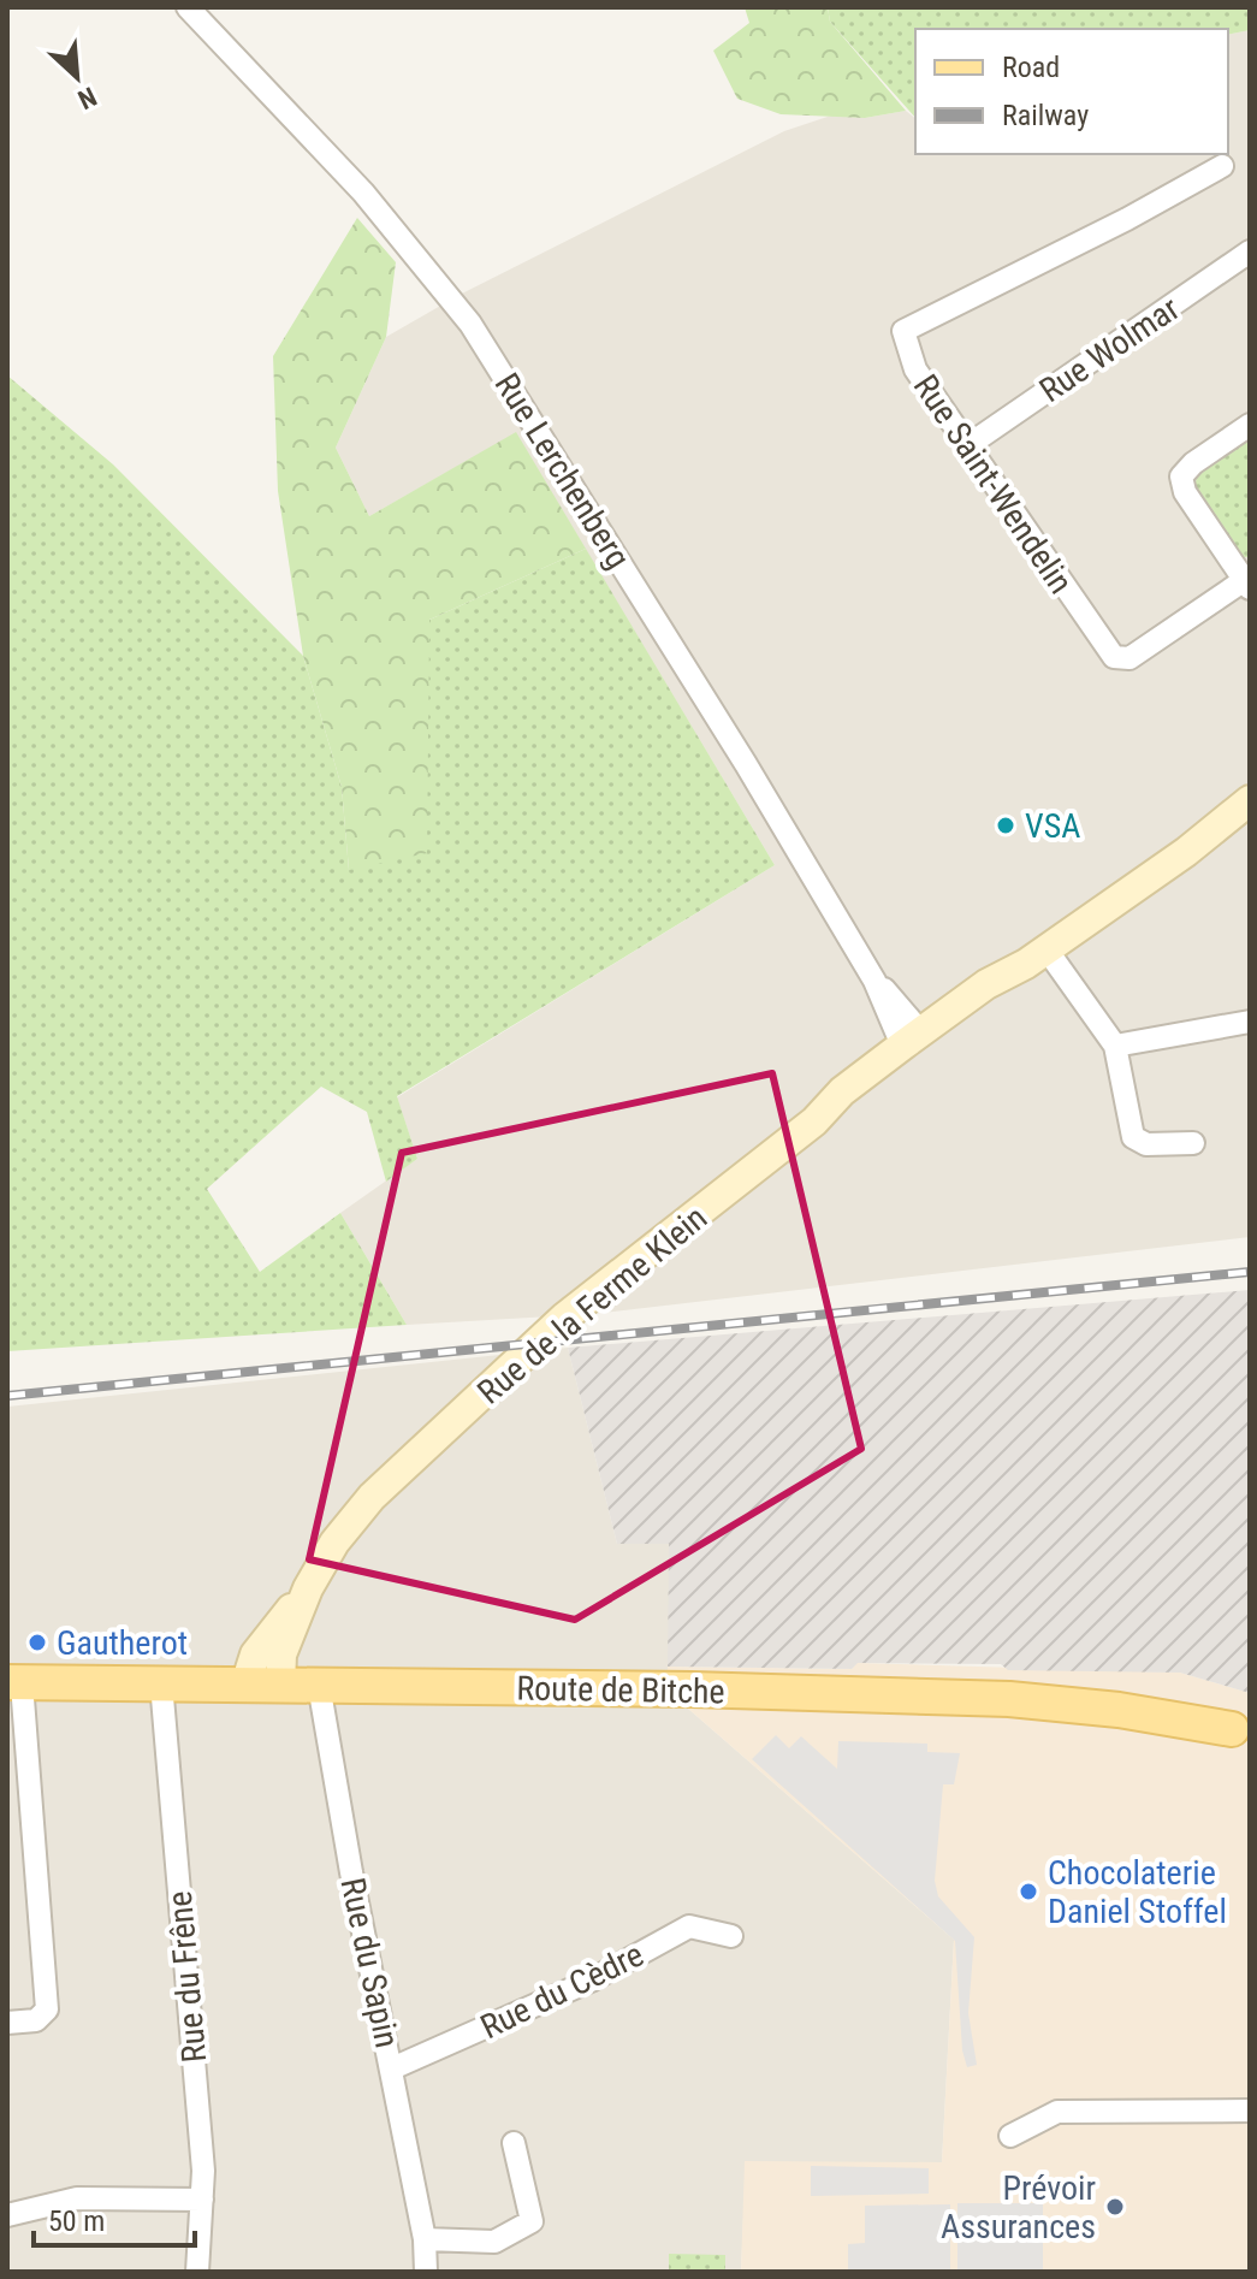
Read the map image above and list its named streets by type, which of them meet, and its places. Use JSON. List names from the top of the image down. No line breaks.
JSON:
{"streets":{"main road":["Route de Bitche"],"street":["Rue Wolmar","Rue Lerchenberg","Rue Saint-Wendelin","Rue de la Ferme Klein","Rue du Sapin","Rue du Frêne","Rue du Cèdre"]},"crossings":[["Rue Wolmar","Rue Saint-Wendelin"],["Rue Lerchenberg","Rue de la Ferme Klein"],["Rue de la Ferme Klein","Route de Bitche"],["Route de Bitche","Rue du Sapin"],["Route de Bitche","Rue du Frêne"],["Rue du Sapin","Rue du Cèdre"]],"places":["VSA","Gautherot","Chocolaterie Daniel Stoffel","Prévoir Assurances"],"legend":["Road","Railway"],"scale_bar":"50 m","north":"bottom right"}
